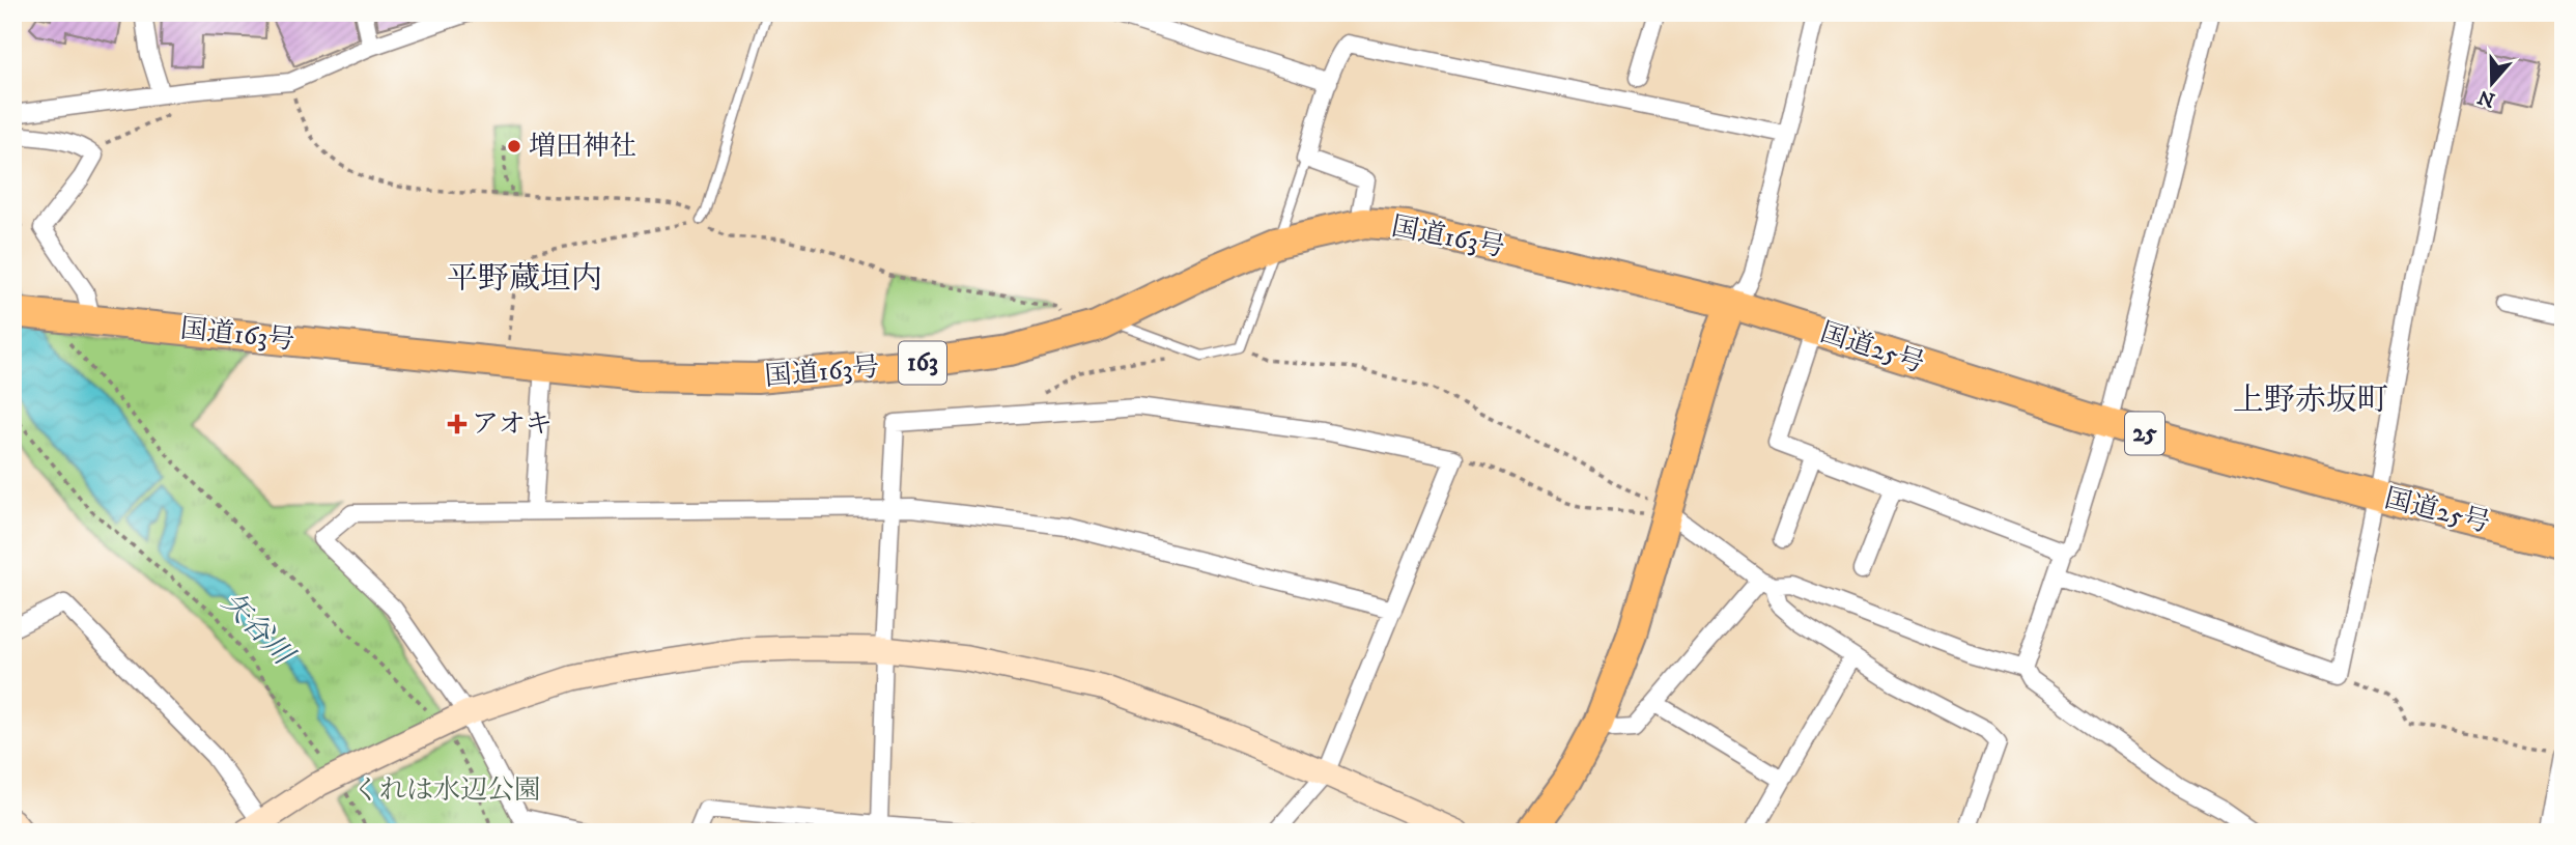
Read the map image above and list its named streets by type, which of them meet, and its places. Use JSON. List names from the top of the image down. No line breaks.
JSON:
{"streets":{"highway":["国道163号","国道25号","163","25"]},"crossings":[["国道163号","国道25号"]],"districts":["平野蔵垣内","上野赤坂町"],"water":["矢谷川"],"parks":["くれは水辺公園"],"places":{"other":["増田神社"],"health":["アオキ"]},"north":"bottom"}
